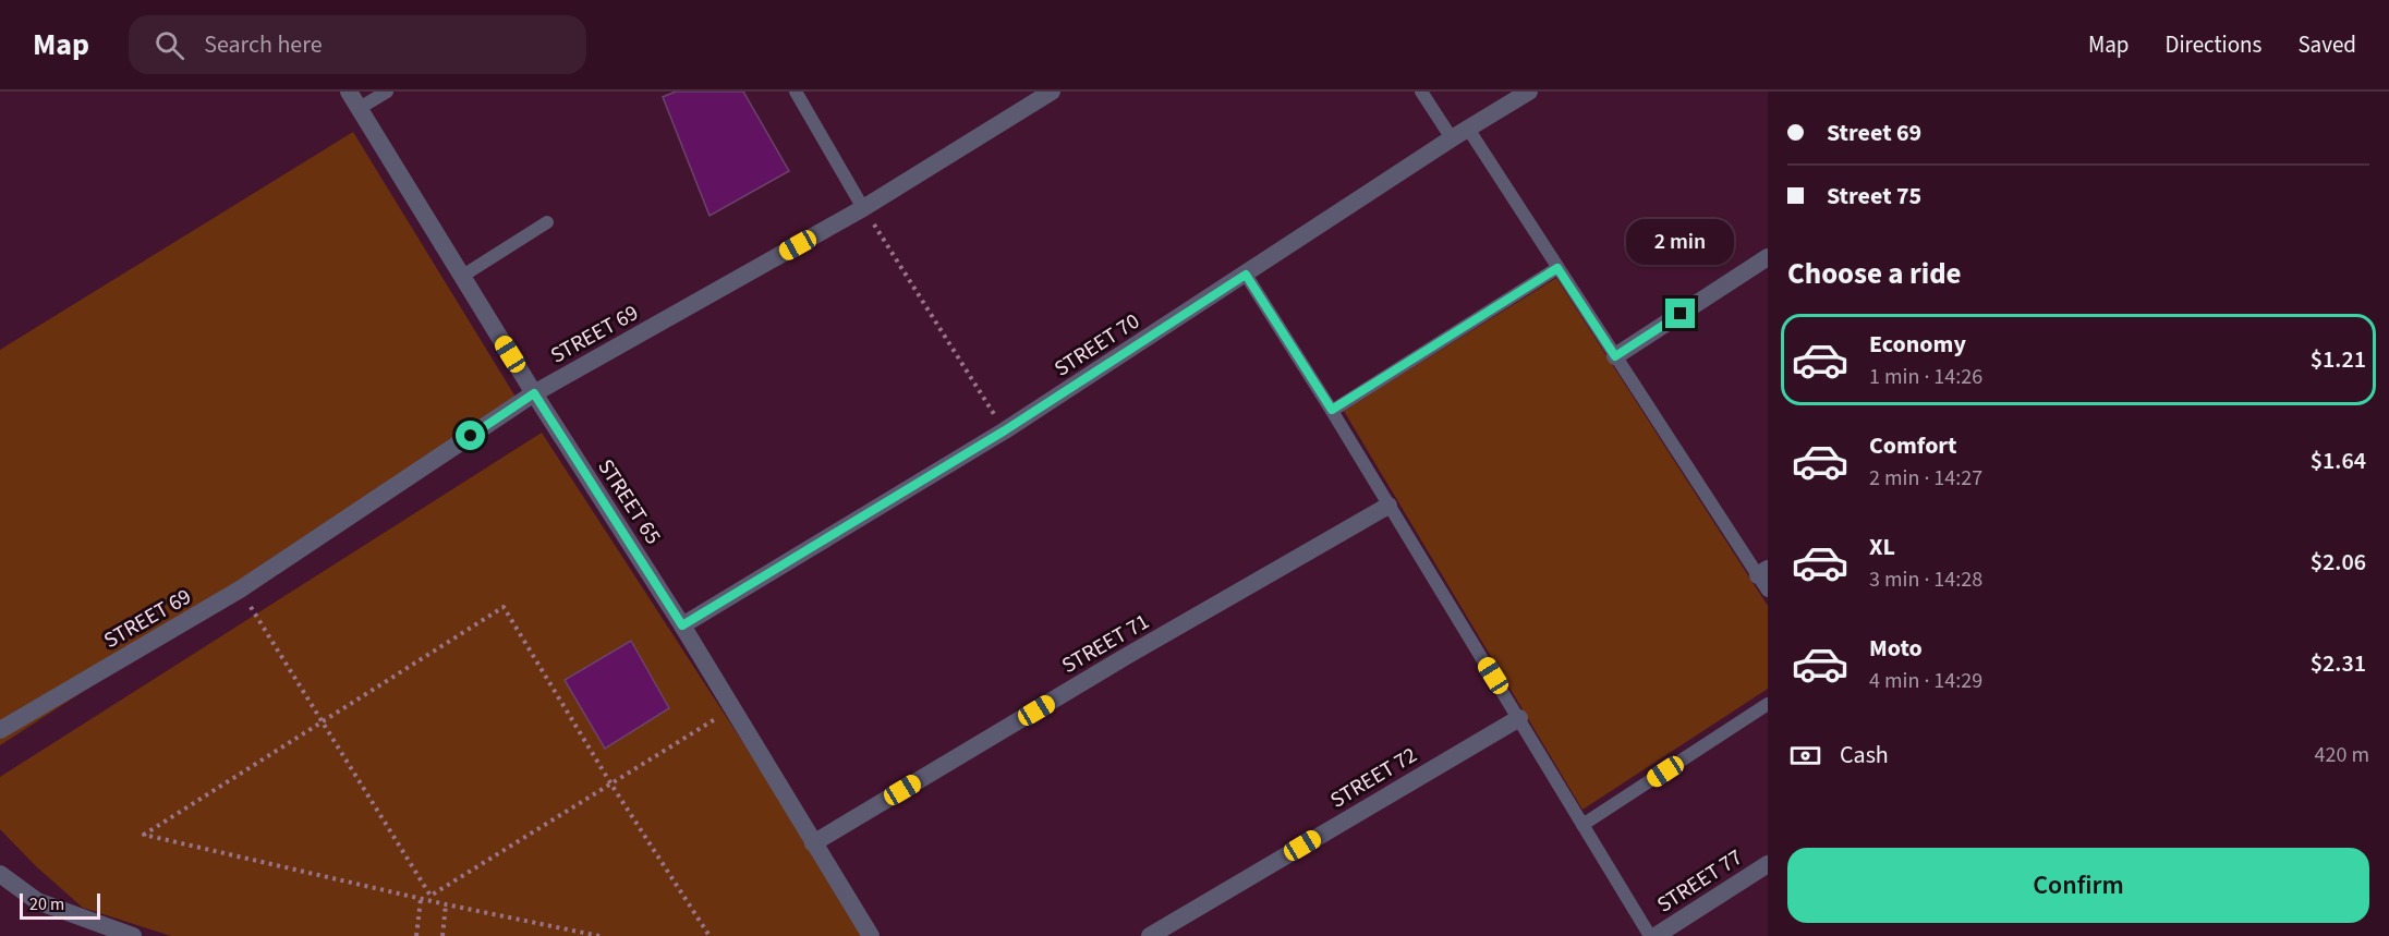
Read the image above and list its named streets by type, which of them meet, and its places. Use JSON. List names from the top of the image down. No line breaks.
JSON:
{"streets":{"street":["STREET 69","STREET 70","STREET 65","STREET 71","STREET 72","STREET 77"]},"crossings":[["STREET 69","STREET 65"],["STREET 70","STREET 65"],["STREET 65","STREET 71"]],"scale_bar":"20 m","page":{"header":"Map","search":"Search here","nav":["Map","Directions","Saved"],"banner":["Street 69","Street 75"],"bubble":"2 min","heading":"Choose a ride","list":[{"name":"Economy","note":"1 min · 14:26","value":"$1.21"},{"name":"Comfort","note":"2 min · 14:27","value":"$1.64"},{"name":"XL","note":"3 min · 14:28","value":"$2.06"},{"name":"Moto","note":"4 min · 14:29","value":"$2.31"}],"pay":["Cash","420 m"],"buttons":"Confirm","scale":"20 m"}}
